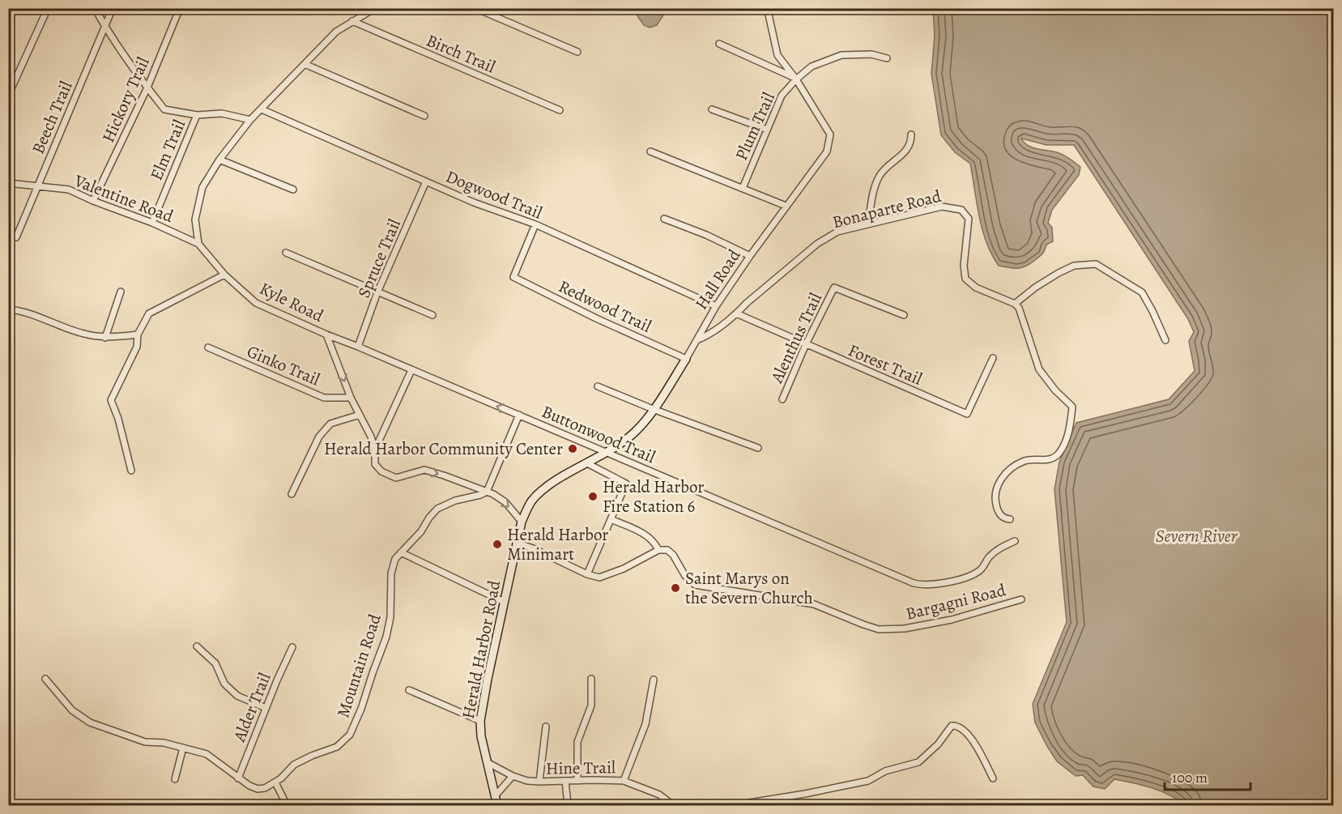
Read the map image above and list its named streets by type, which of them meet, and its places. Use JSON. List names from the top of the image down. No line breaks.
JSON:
{"streets":{"street":["Birch Trail","Hickory Trail","Beech Trail","Plum Trail","Elm Trail","Dogwood Trail","Valentine Road","Bonaparte Road","Spruce Trail","Hall Road","Kyle Road","Redwood Trail","Alenthus Trail","Forest Trail","Ginko Trail","Buttonwood Trail","Bargagni Road","Herald Harbor Road","Mountain Road","Alder Trail","Hine Trail"]},"crossings":[["Hickory Trail","Valentine Road"],["Beech Trail","Valentine Road"],["Plum Trail","Hall Road"],["Elm Trail","Valentine Road"],["Dogwood Trail","Spruce Trail"],["Dogwood Trail","Hall Road"],["Dogwood Trail","Redwood Trail"],["Valentine Road","Kyle Road"],["Bonaparte Road","Hall Road"],["Bonaparte Road","Forest Trail"],["Spruce Trail","Buttonwood Trail"],["Hall Road","Redwood Trail"],["Hall Road","Buttonwood Trail"],["Hall Road","Herald Harbor Road"],["Kyle Road","Ginko Trail"],["Kyle Road","Buttonwood Trail"],["Kyle Road","Mountain Road"],["Alenthus Trail","Forest Trail"],["Herald Harbor Road","Hine Trail"]],"one_way":["Kyle Road"],"water":["Severn River"],"places":["Herald Harbor Community Center","Herald Harbor Fire Station 6","Herald Harbor Minimart","Saint Marys on the Severn Church"],"scale_bar":"100 m"}
